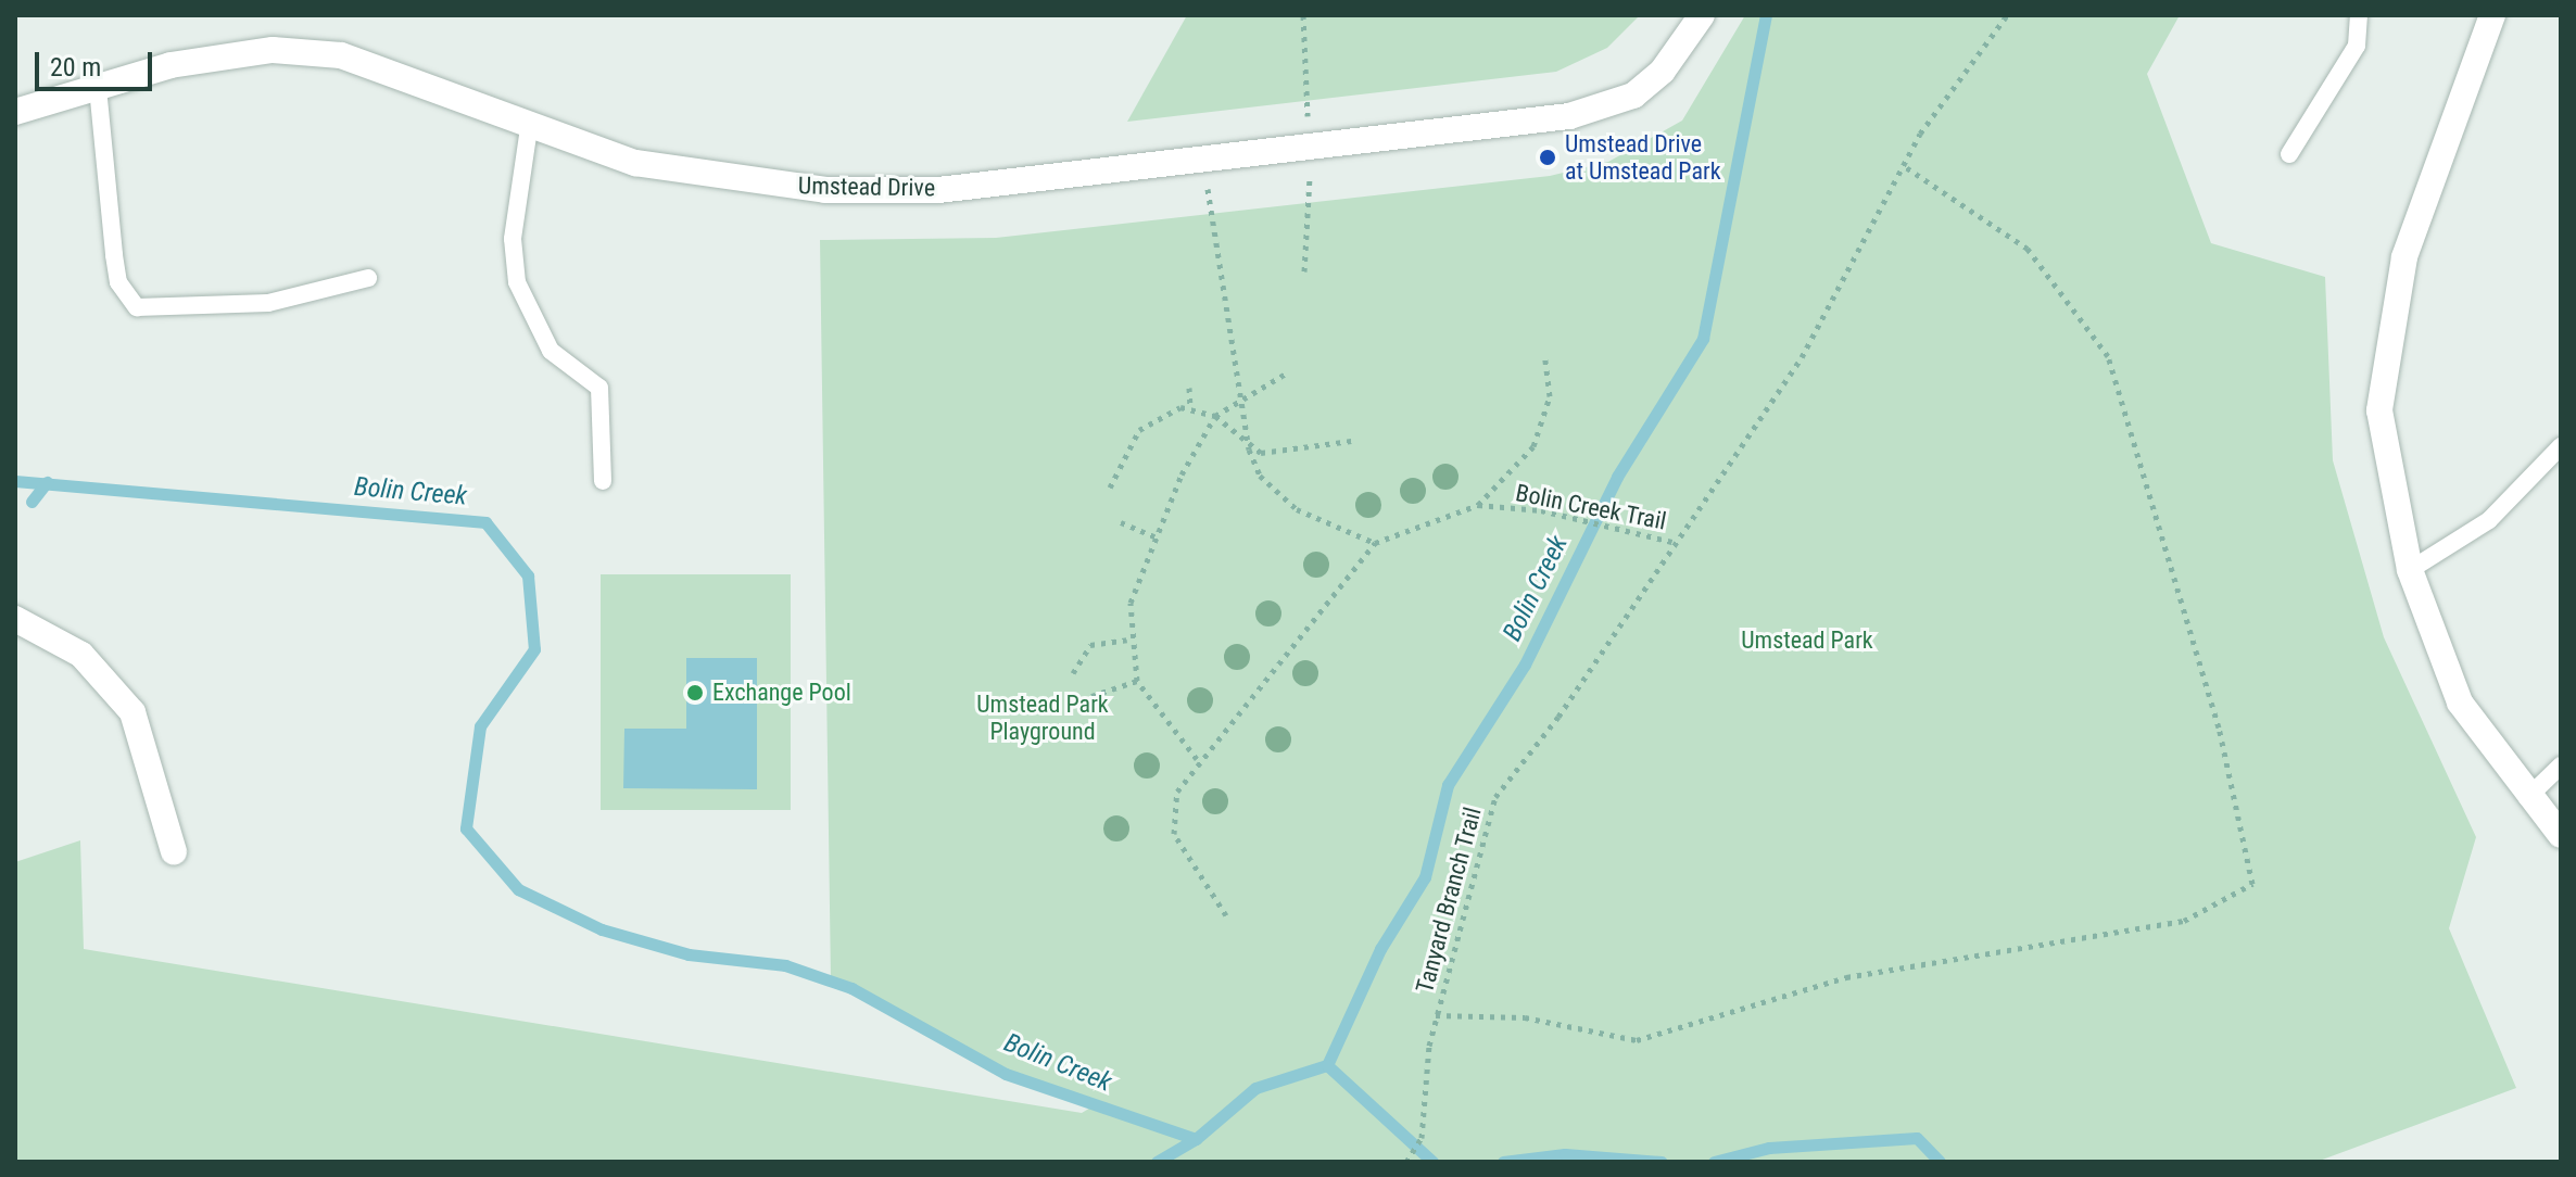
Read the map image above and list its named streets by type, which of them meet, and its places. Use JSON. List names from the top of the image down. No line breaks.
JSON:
{"streets":{"street":["Umstead Drive"],"path":["Bolin Creek Trail","Tanyard Branch Trail"]},"crossings":[["Bolin Creek Trail","Tanyard Branch Trail"]],"water":["Bolin Creek"],"parks":["Umstead Park","Umstead Park Playground"],"places":["Umstead Drive at Umstead Park","Exchange Pool"],"scale_bar":"20 m"}
